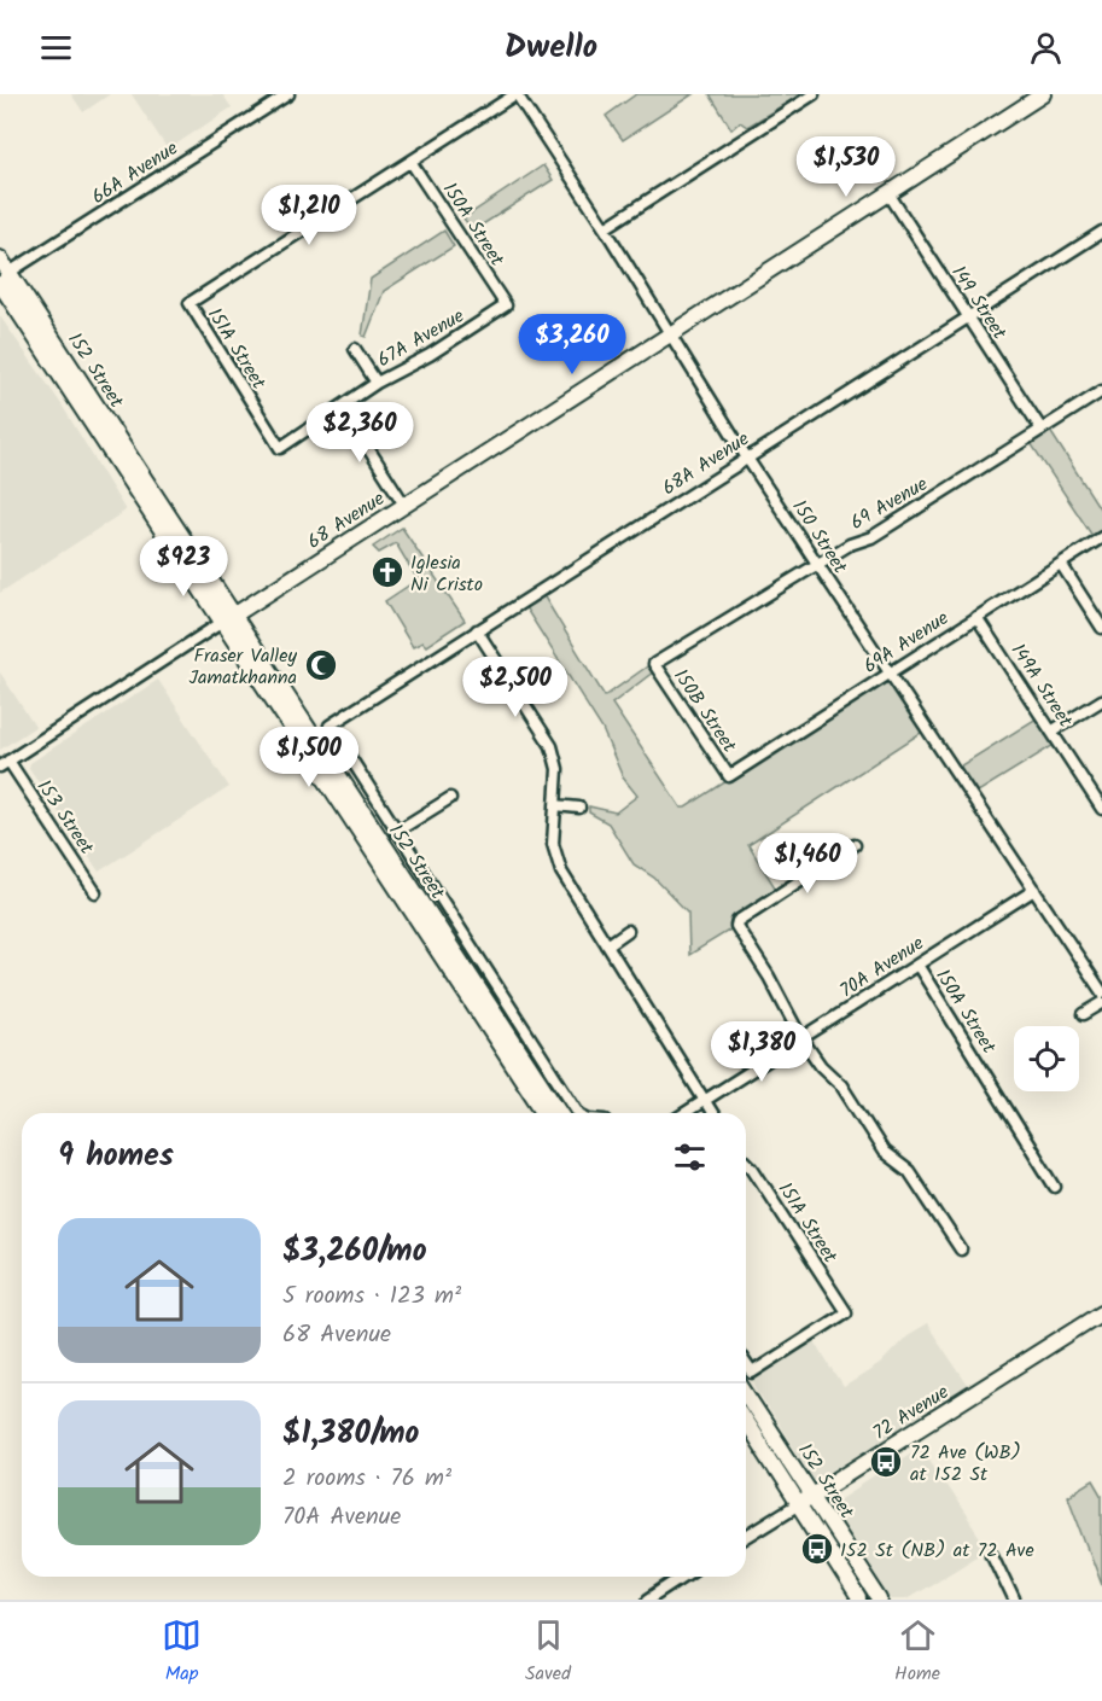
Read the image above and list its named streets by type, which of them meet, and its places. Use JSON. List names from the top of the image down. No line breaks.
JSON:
{"streets":{"main road":["152 Street","68 Avenue","72 Avenue"],"street":["66A Avenue","150A Street","149 Street","67A Avenue","151A Street","68A Avenue","69 Avenue","150 Street","69A Avenue","149A Street","150B Street","153 Street","70A Avenue"]},"crossings":[["66A Avenue","152 Street"],["150A Street","67A Avenue"],["150A Street","151A Street"],["150A Street","70A Avenue"],["149 Street","68A Avenue"],["149 Street","69 Avenue"],["149 Street","68 Avenue"],["67A Avenue","151A Street"],["152 Street","68 Avenue"],["152 Street","72 Avenue"],["68A Avenue","150 Street"],["69 Avenue","150 Street"],["69 Avenue","150B Street"],["68 Avenue","150 Street"],["68 Avenue","153 Street"],["150 Street","69A Avenue"],["150 Street","70A Avenue"],["69A Avenue","149A Street"],["69A Avenue","150B Street"]],"places":{"church":["Iglesia Ni Cristo"],"mosque":["Fraser Valley Jamatkhanna"],"bus stop":["72 Ave (WB) at 152 St","152 St (NB) at 72 Ave"]},"page":{"header":"Dwello","price":["$1,530","$1,210","$3,260","$2,360","$923","$2,500","$1,500","$1,460","$1,380"],"heading":"9 homes","list":[{"name":"$3,260/mo","note":"5 rooms · 123 m² · 68 Avenue"},{"name":"$1,380/mo","note":"2 rooms · 76 m² · 70A Avenue"}],"tabs":["Map","Saved","Home"]}}
